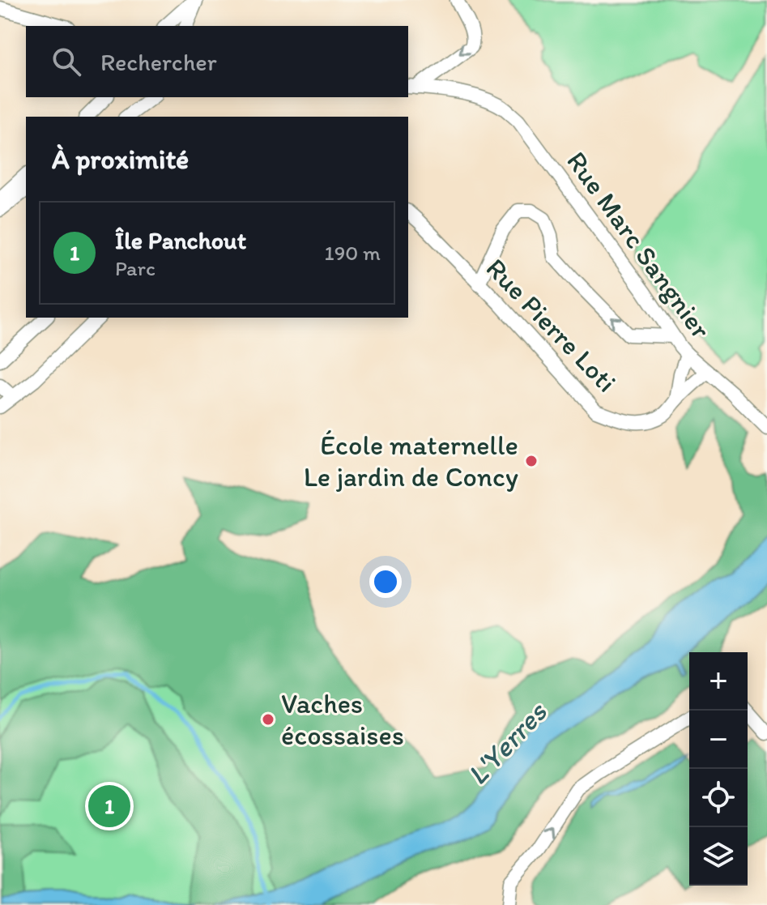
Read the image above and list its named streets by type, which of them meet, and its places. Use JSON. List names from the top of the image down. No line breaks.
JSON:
{"streets":{"street":["Rue Marc Sangnier","Rue Pierre Loti"]},"crossings":[["Rue Marc Sangnier","Rue Pierre Loti"]],"water":["L'Yerres"],"places":["École maternelle Le jardin de Concy","Vaches écossaises"],"page":{"search":"Rechercher","heading":"À proximité","list":[{"mark":"1","name":"Île Panchout","note":"Parc","value":"190 m"}],"map_buttons":["+","−"],"pins":"1"}}
